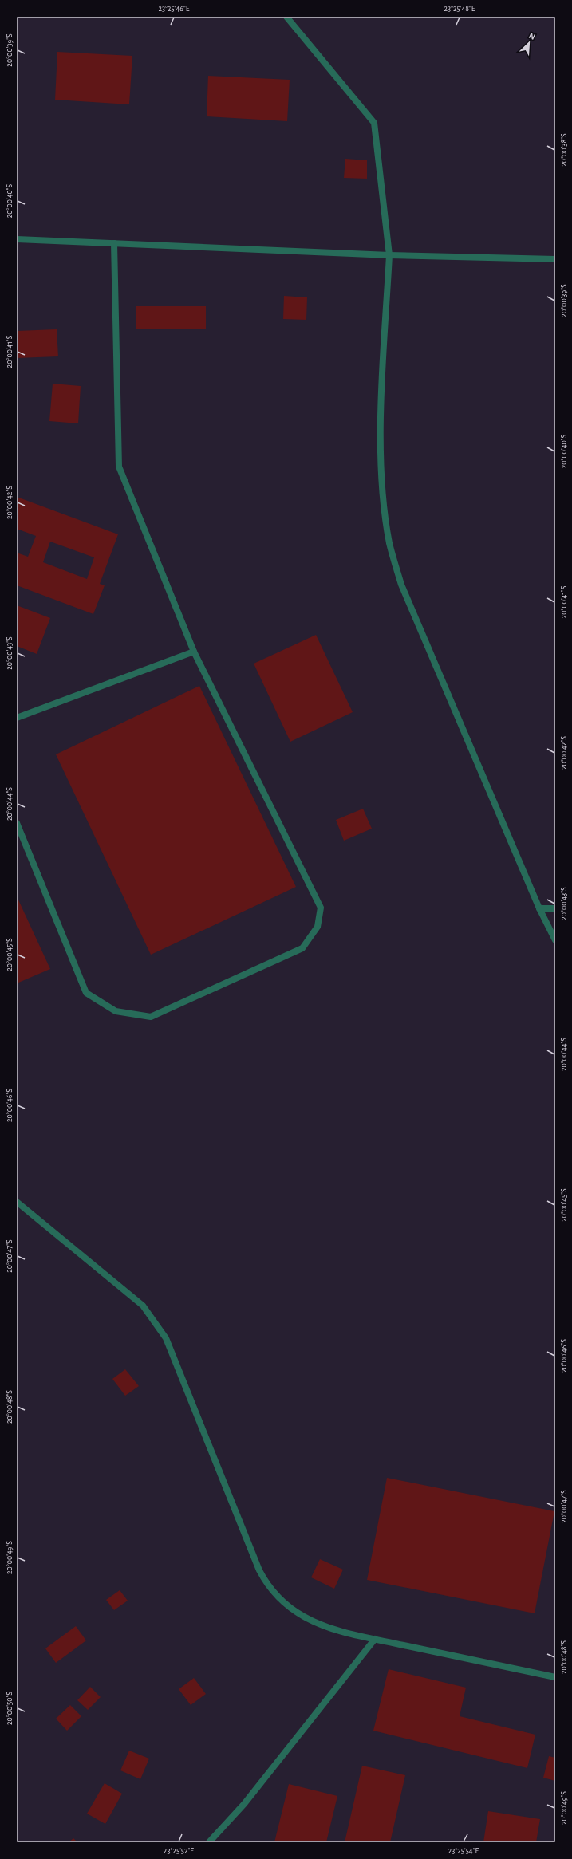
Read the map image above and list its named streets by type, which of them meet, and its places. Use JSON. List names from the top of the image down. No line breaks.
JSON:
{"north":"top right","coordinates":["23°25'46\"E","23°25'48\"E","20°00'39\"S","20°00'38\"S","20°00'40\"S","20°00'41\"S","20°00'42\"S","20°00'43\"S","20°00'44\"S","20°00'45\"S","20°00'46\"S","20°00'47\"S","20°00'48\"S","20°00'49\"S","20°00'50\"S","23°25'52\"E","23°25'54\"E"]}
